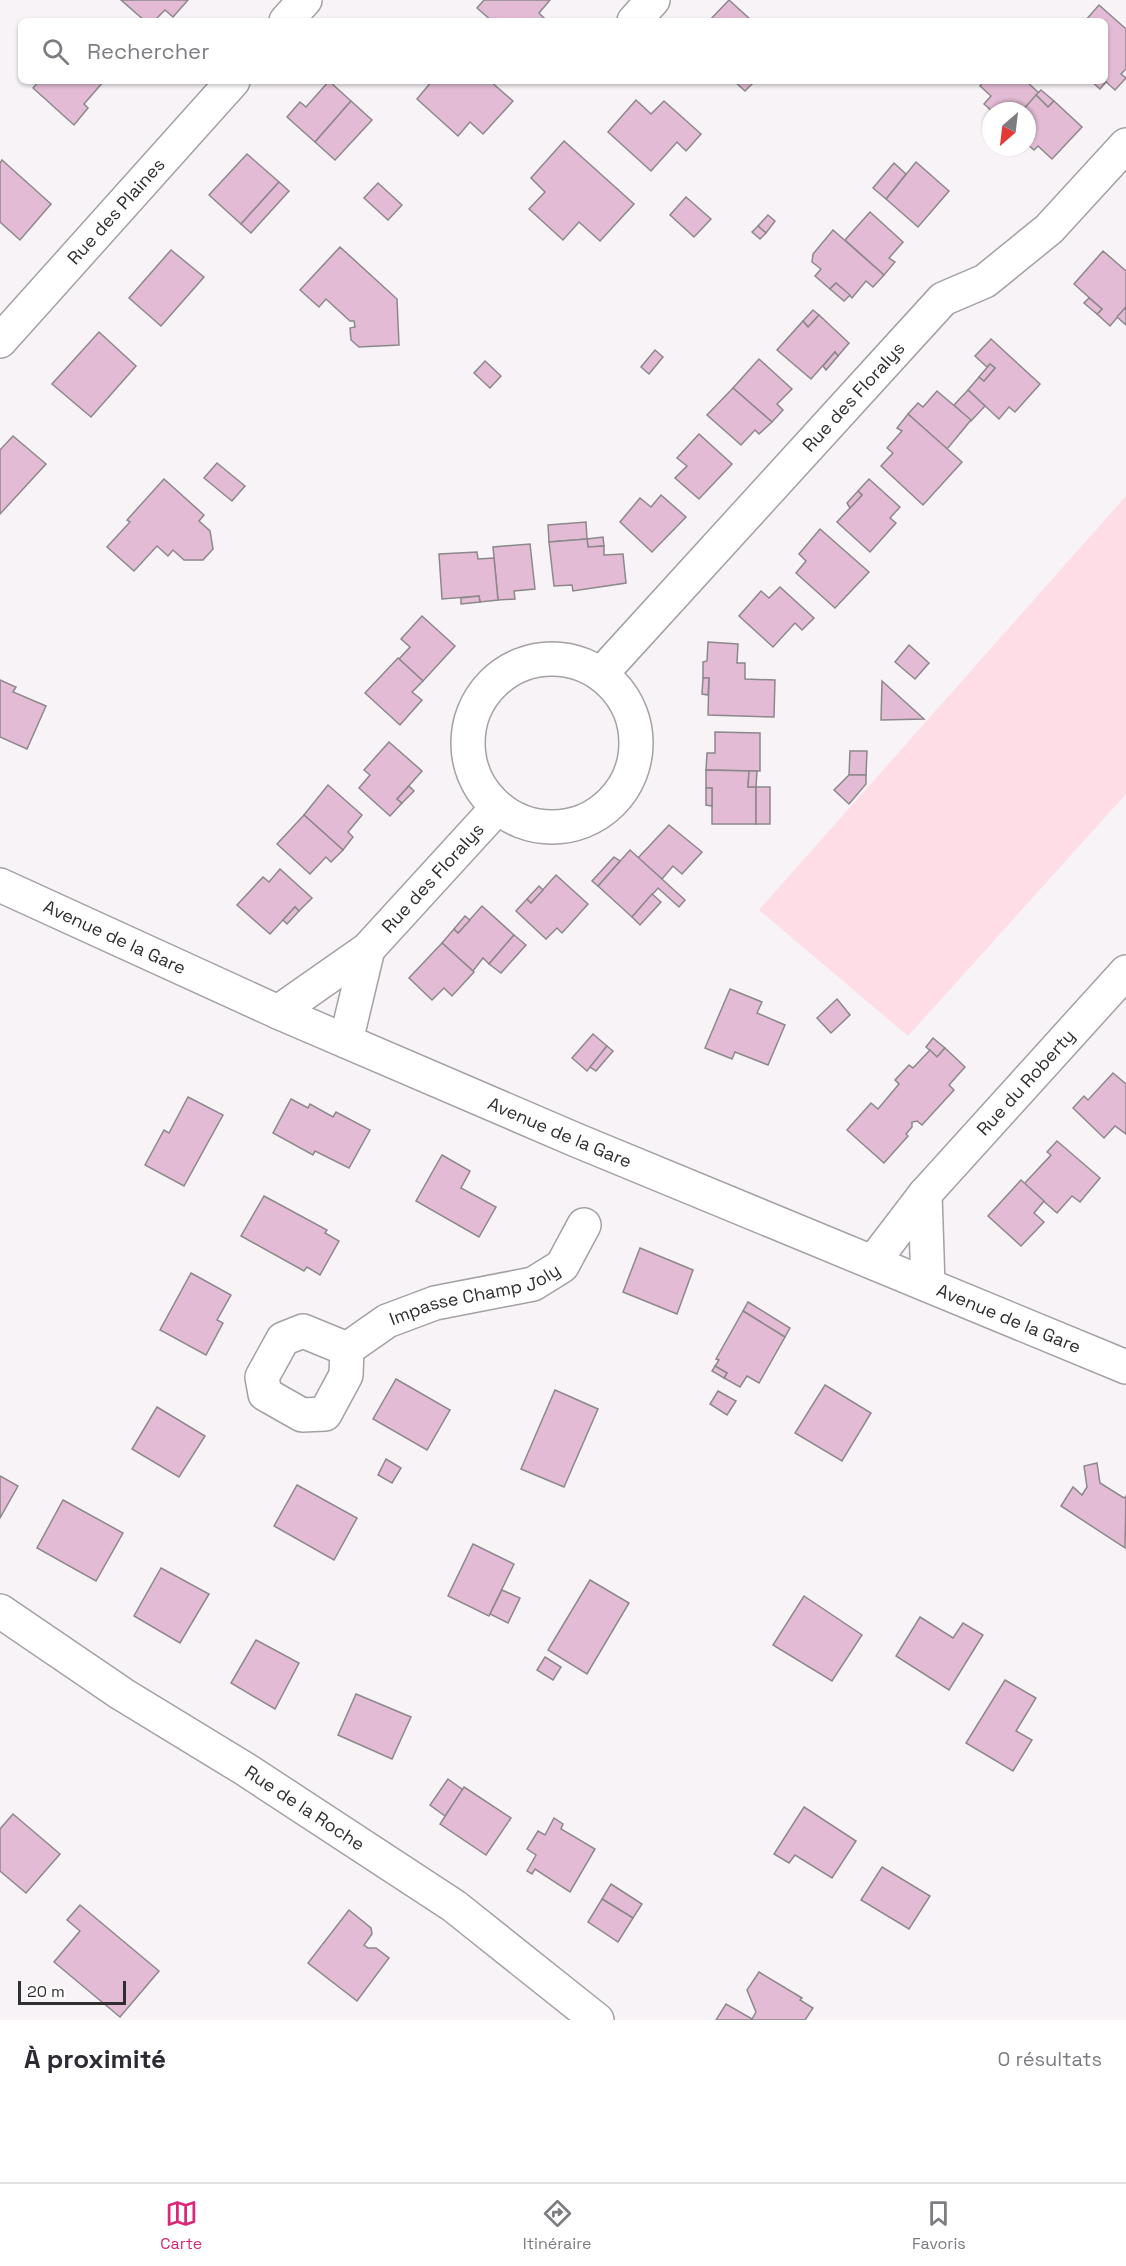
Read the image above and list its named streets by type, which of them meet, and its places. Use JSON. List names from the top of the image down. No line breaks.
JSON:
{"streets":{"street":["Rue des Plaines","Rue des Floralys","Avenue de la Gare","Rue du Roberty","Impasse Champ Joly","Rue de la Roche"]},"crossings":[["Rue des Floralys","Avenue de la Gare"],["Avenue de la Gare","Rue du Roberty"]],"scale_bar":"20 m","north":"bottom left","page":{"search":"Rechercher","scale":"20 m","heading":["À proximité","0 résultats"],"nav":["Carte","Itinéraire","Favoris"]}}
